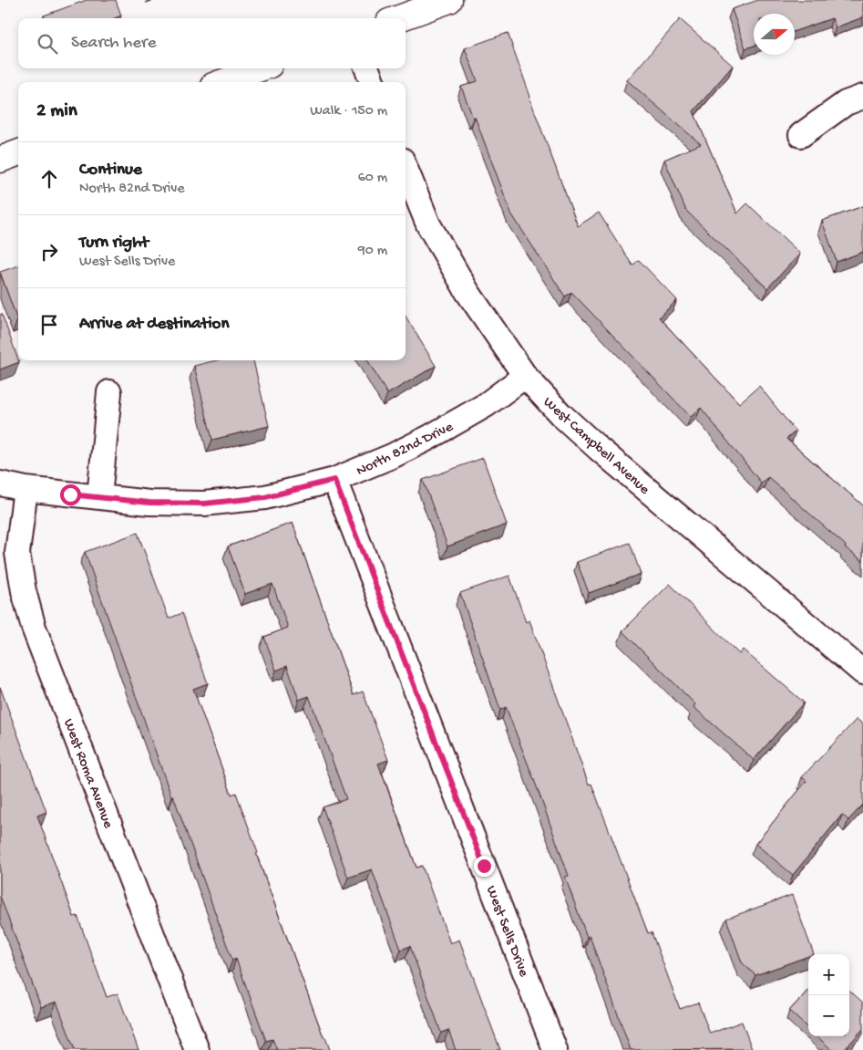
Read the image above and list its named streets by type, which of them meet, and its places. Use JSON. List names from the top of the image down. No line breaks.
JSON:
{"streets":{"street":["West Campbell Avenue","North 82nd Drive","West Roma Avenue","West Sells Drive"]},"crossings":[["West Campbell Avenue","North 82nd Drive"],["North 82nd Drive","West Roma Avenue"],["North 82nd Drive","West Sells Drive"]],"north":"right","page":{"search":"Search here","heading":["2 min","Walk · 150 m"],"list":[["Continue","North 82nd Drive","60 m"],["Turn right","West Sells Drive","90 m"],"Arrive at destination"],"map_buttons":["+","−"]}}
